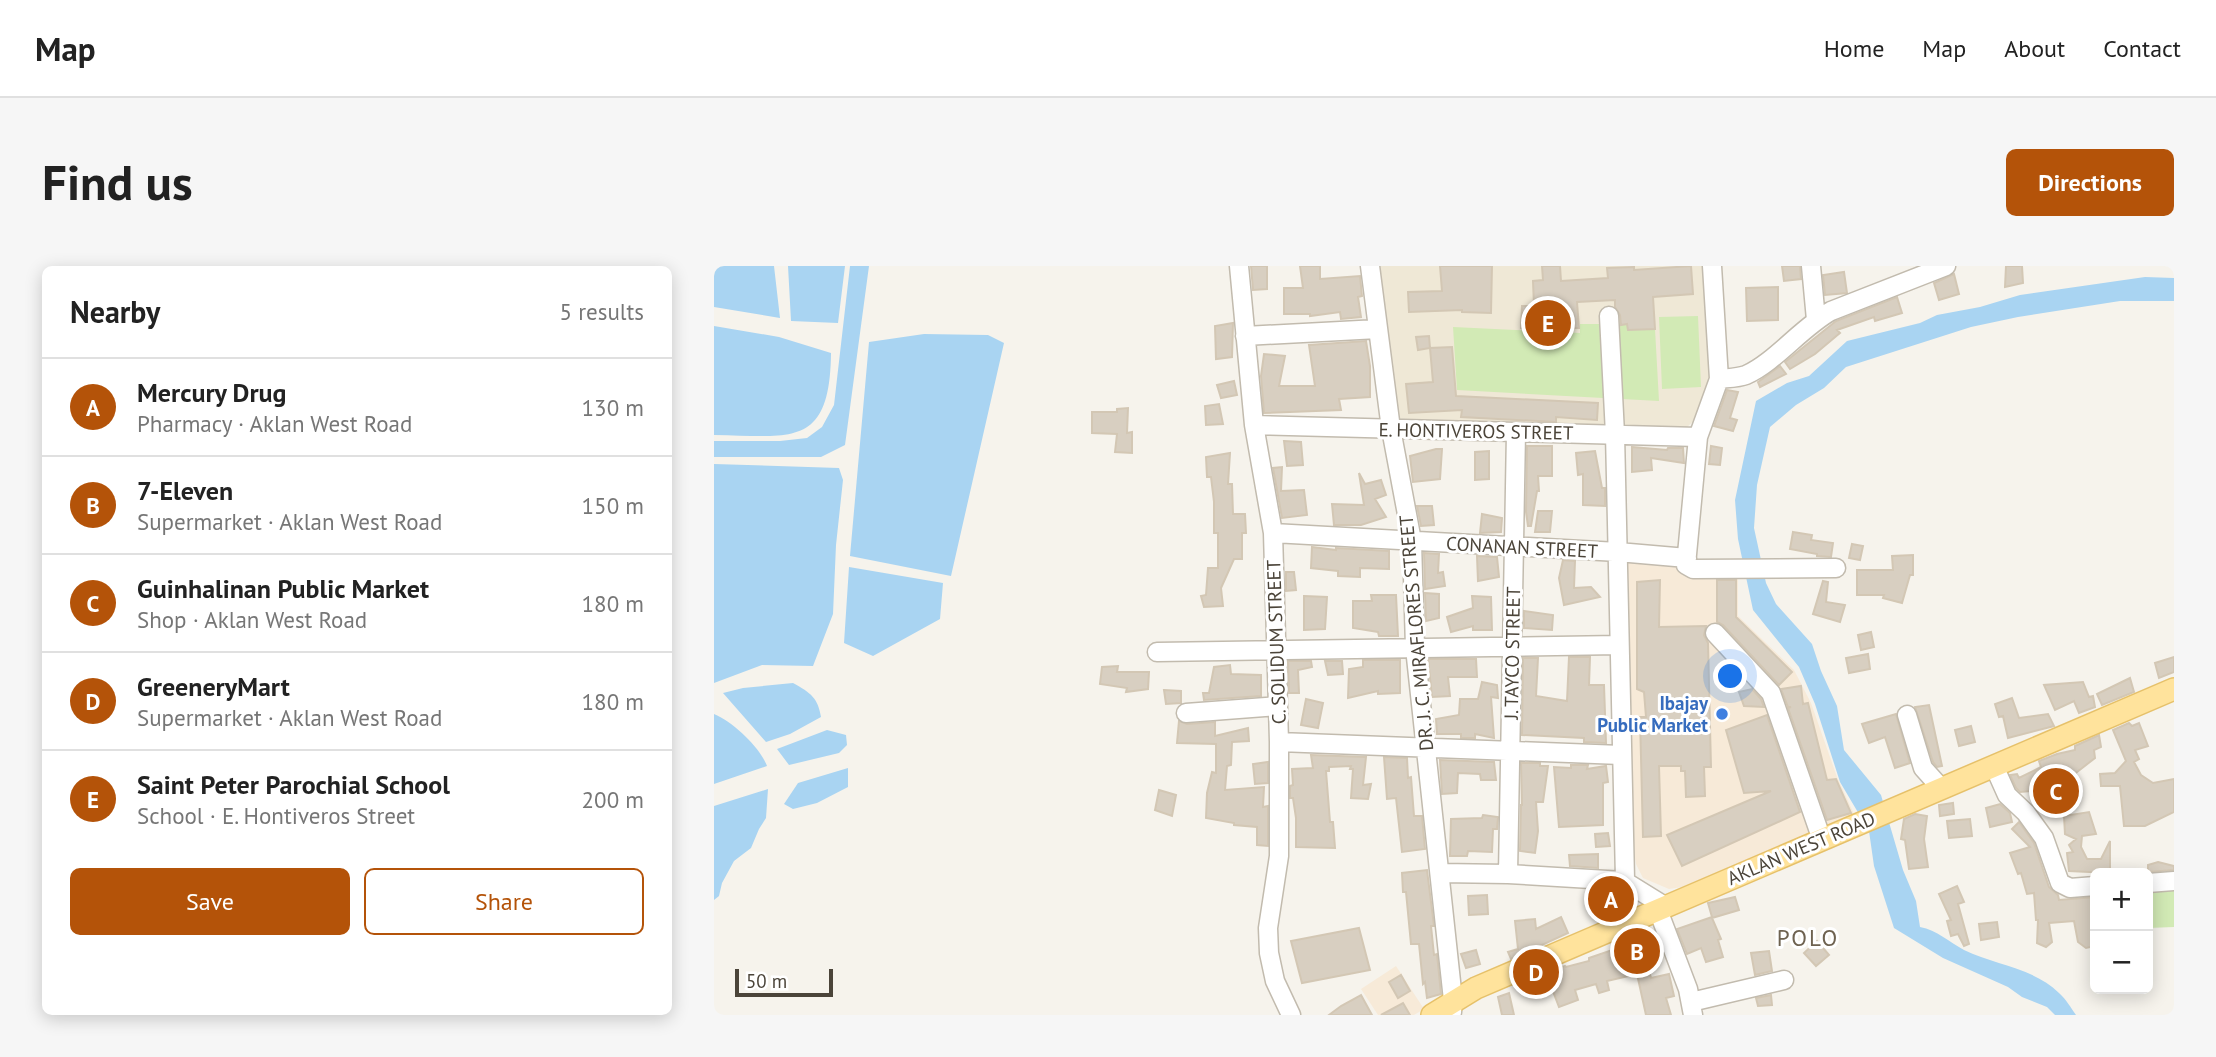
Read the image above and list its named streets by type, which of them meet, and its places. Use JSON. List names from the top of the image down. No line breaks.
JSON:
{"streets":{"main road":["AKLAN WEST ROAD"],"street":["E. HONTIVEROS STREET","CONANAN STREET","DR. J. C. MIRAFLORES STREET","C. SOLIDUM STREET","J. TAYCO STREET"]},"crossings":[["E. HONTIVEROS STREET","DR. J. C. MIRAFLORES STREET"],["E. HONTIVEROS STREET","C. SOLIDUM STREET"],["E. HONTIVEROS STREET","J. TAYCO STREET"],["CONANAN STREET","DR. J. C. MIRAFLORES STREET"],["CONANAN STREET","C. SOLIDUM STREET"],["CONANAN STREET","J. TAYCO STREET"],["DR. J. C. MIRAFLORES STREET","AKLAN WEST ROAD"]],"districts":["POLO"],"places":["Ibajay Public Market"],"scale_bar":"50 m","page":{"header":"Map","nav":["Home","Map","About","Contact"],"buttons":["Directions",["Save","Share"]],"title":"Find us","heading":["Nearby","5 results"],"pins":["E","C","A","B","D"],"list":[{"mark":"A","name":"Mercury Drug","note":"Pharmacy · Aklan West Road","value":"130 m"},{"mark":"B","name":"7-Eleven","note":"Supermarket · Aklan West Road","value":"150 m"},{"mark":"C","name":"Guinhalinan Public Market","note":"Shop · Aklan West Road","value":"180 m"},{"mark":"D","name":"GreeneryMart","note":"Supermarket · Aklan West Road","value":"180 m"},{"mark":"E","name":"Saint Peter Parochial School","note":"School · E. Hontiveros Street","value":"200 m"}],"map_buttons":["+","−"],"scale":"50 m"}}
